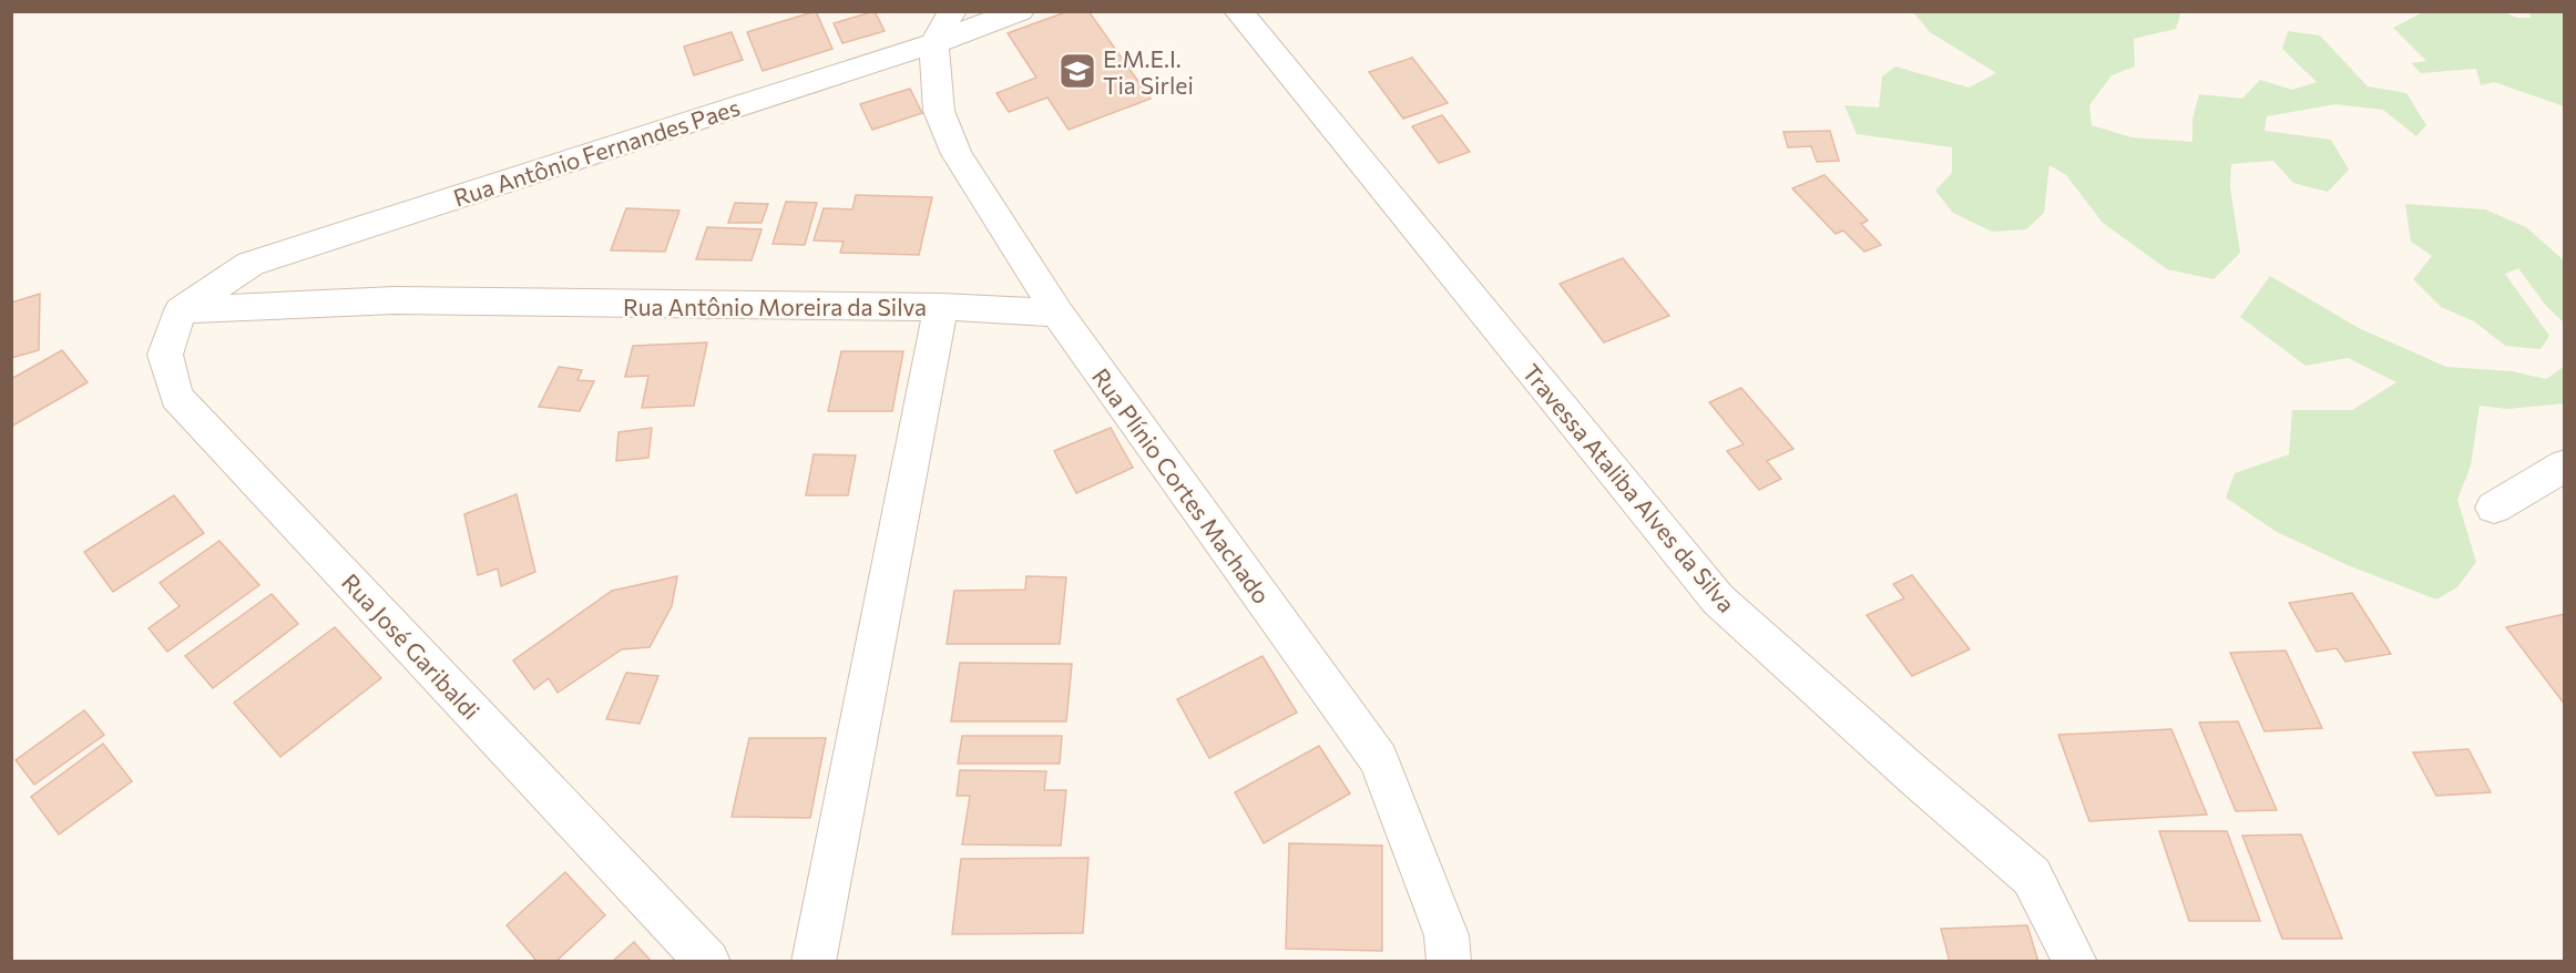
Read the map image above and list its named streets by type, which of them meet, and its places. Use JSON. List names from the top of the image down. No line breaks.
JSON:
{"streets":{"street":["Rua Antônio Fernandes Paes","Rua Antônio Moreira da Silva","Rua Plínio Cortes Machado","Travessa Ataliba Alves da Silva","Rua José Garibaldi"]},"crossings":[["Rua Antônio Fernandes Paes","Rua Antônio Moreira da Silva"],["Rua Antônio Fernandes Paes","Rua Plínio Cortes Machado"],["Rua Antônio Fernandes Paes","Rua José Garibaldi"],["Rua Antônio Moreira da Silva","Rua José Garibaldi"]],"places":{"school or university":["E.M.E.I. Tia Sirlei"]}}
